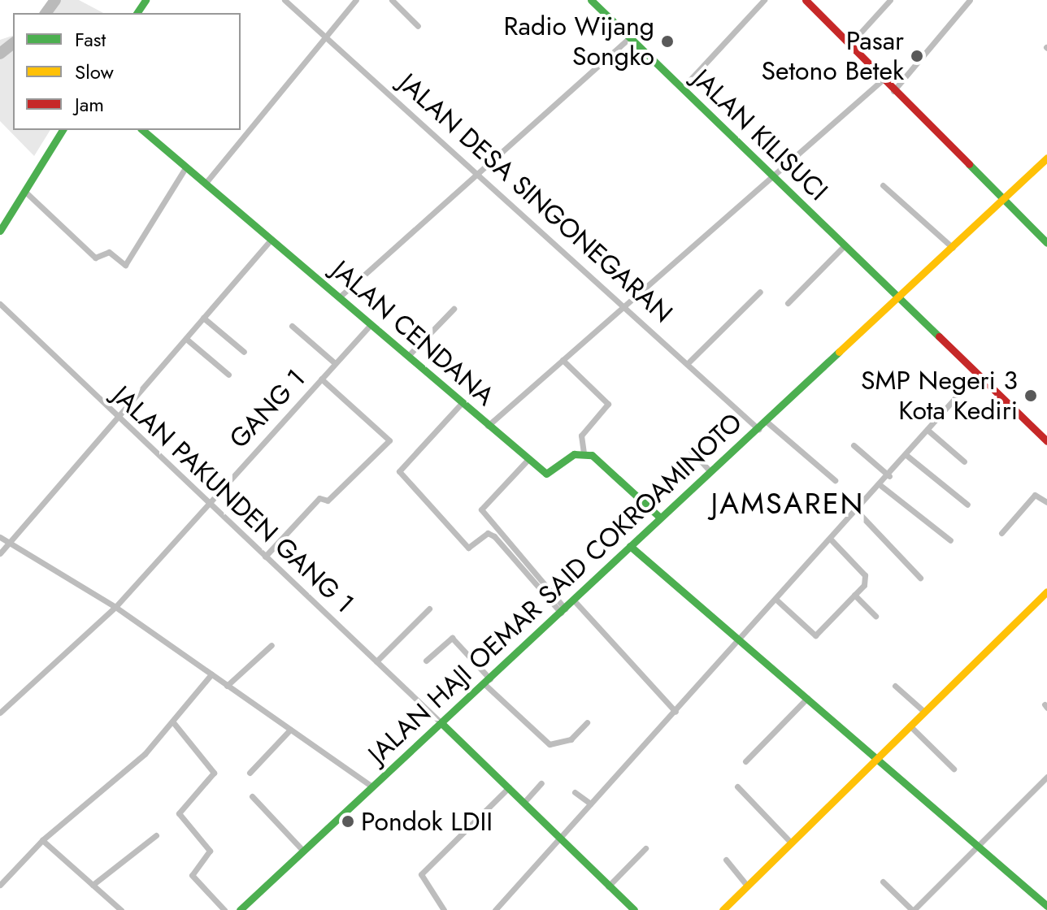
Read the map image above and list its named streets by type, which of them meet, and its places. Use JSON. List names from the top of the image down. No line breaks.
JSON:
{"streets":{"street":["JALAN KILISUCI","JALAN DESA SINGONEGARAN","JALAN CENDANA","GANG 1","JALAN PAKUNDEN GANG 1","JALAN HAJI OEMAR SAID COKROAMINOTO"]},"crossings":[["JALAN KILISUCI","JALAN HAJI OEMAR SAID COKROAMINOTO"],["JALAN DESA SINGONEGARAN","JALAN HAJI OEMAR SAID COKROAMINOTO"],["JALAN CENDANA","GANG 1"],["GANG 1","JALAN PAKUNDEN GANG 1"],["JALAN PAKUNDEN GANG 1","JALAN HAJI OEMAR SAID COKROAMINOTO"]],"districts":["JAMSAREN"],"places":["Radio Wijang Songko","Pasar Setono Betek","SMP Negeri 3 Kota Kediri","Pondok LDII"],"legend":["Fast","Slow","Jam"]}
